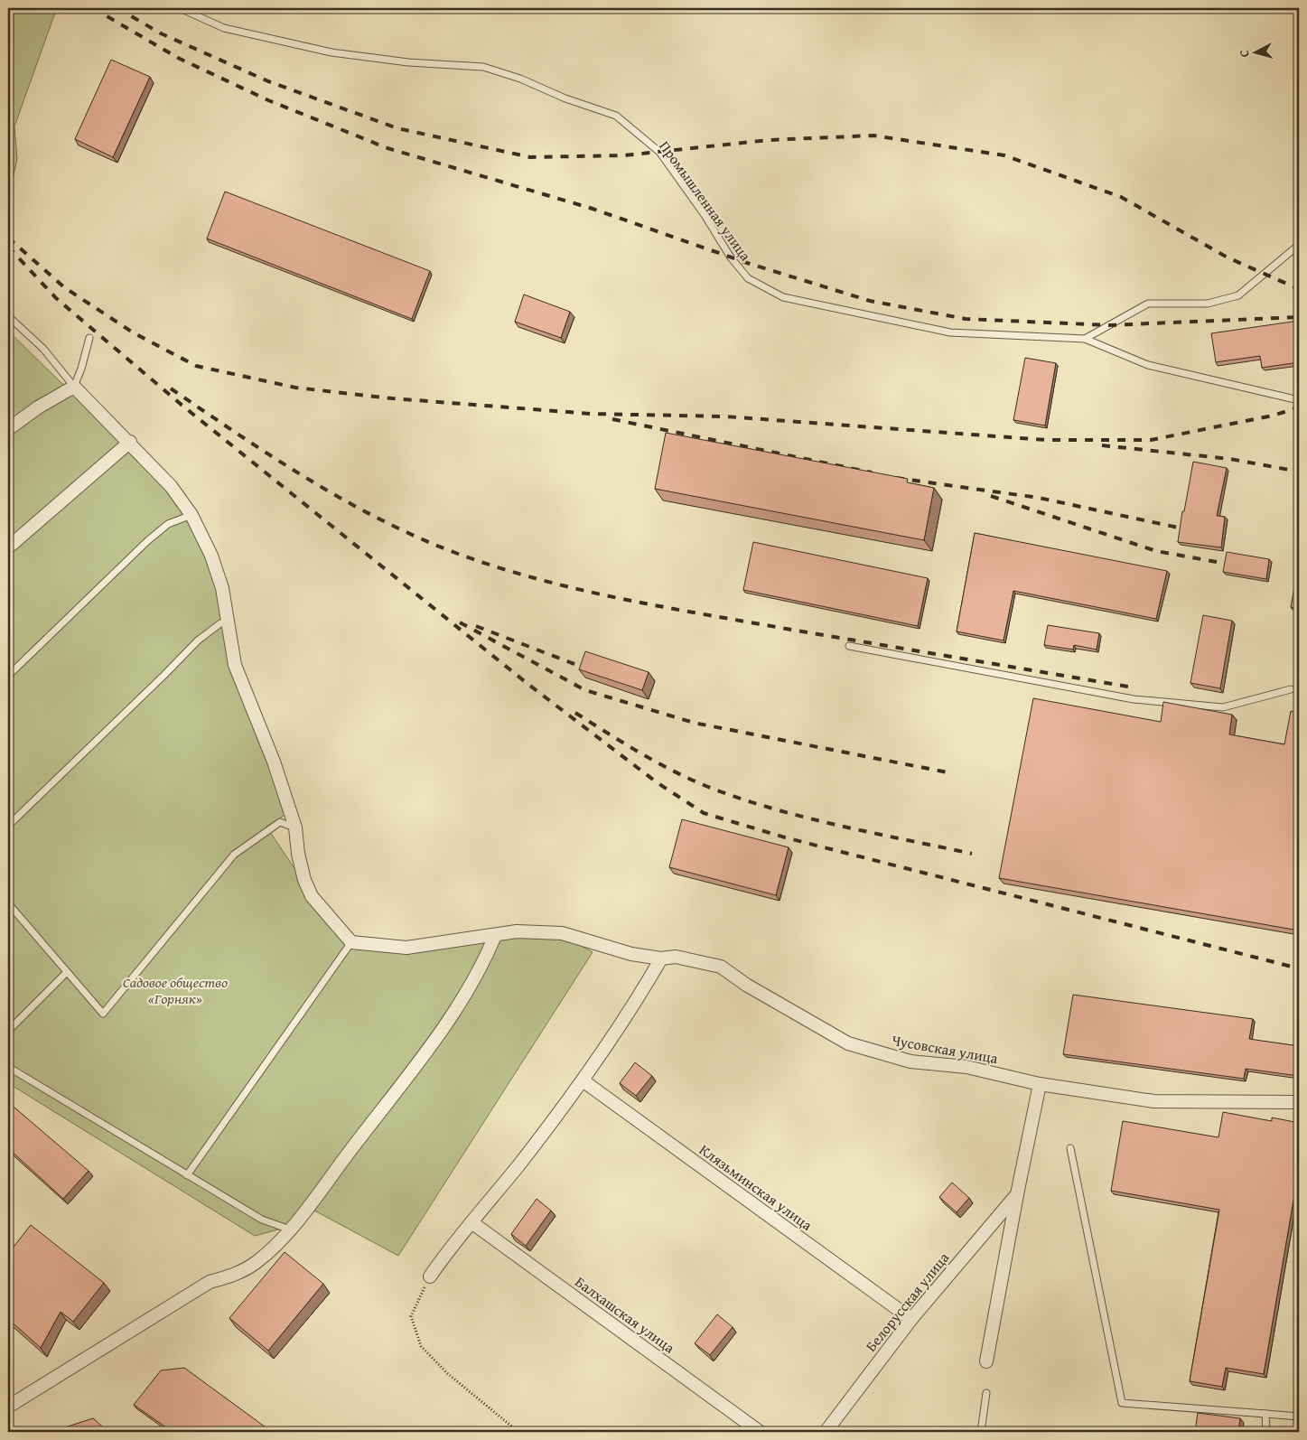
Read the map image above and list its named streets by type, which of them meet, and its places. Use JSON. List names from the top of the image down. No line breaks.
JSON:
{"streets":{"street":["Чусовская улица","Клязьминская улица","Белорусская улица","Балхашская улица"],"lane":["Промышленная улица"]},"crossings":[["Клязьминская улица","Белорусская улица"]],"parks":["Садовое общество «Горняк»"],"north":"left"}
